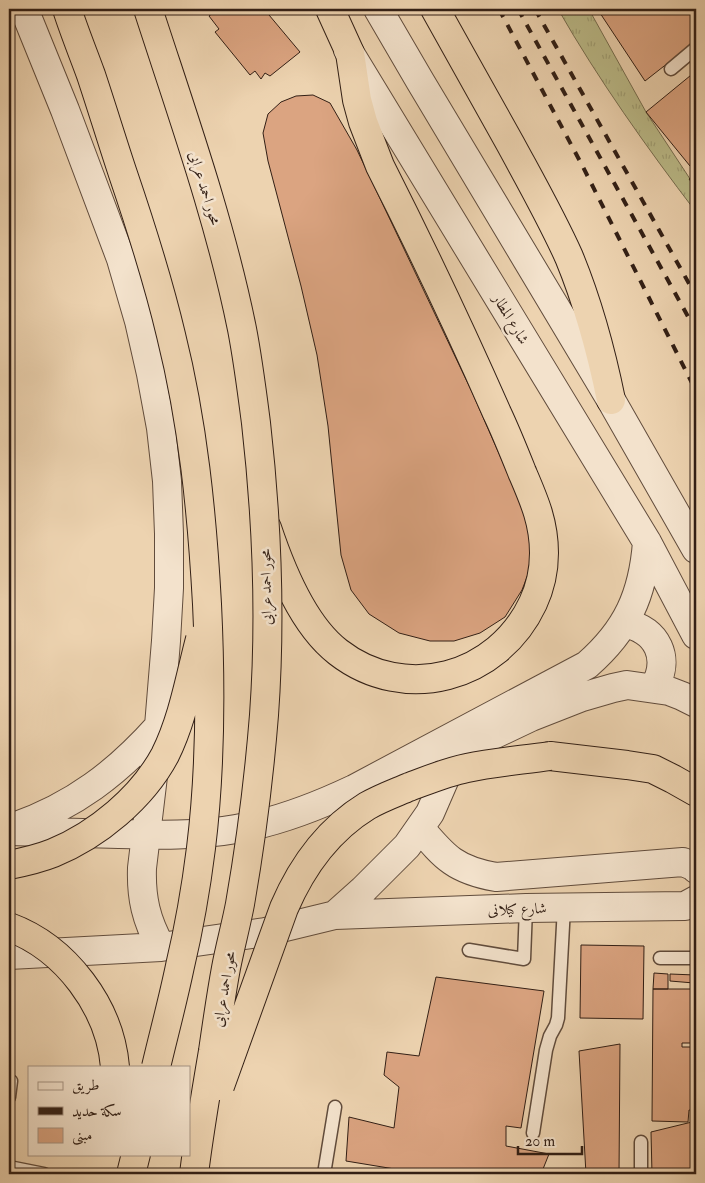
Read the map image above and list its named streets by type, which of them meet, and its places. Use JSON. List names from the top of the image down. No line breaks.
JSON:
{"streets":{"highway":["محور احمد عرابى"],"street":["شارع المطار","شارع كيلانى"]},"legend":["طريق","سكة حديد","مبنى"],"scale_bar":"20 m"}
